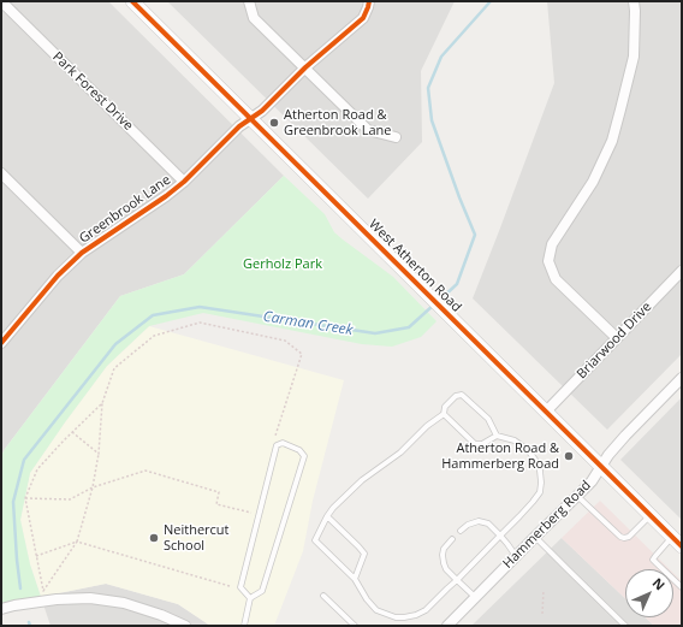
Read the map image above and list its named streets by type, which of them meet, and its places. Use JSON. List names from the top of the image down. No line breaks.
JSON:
{"streets":{"street":["Park Forest Drive","Greenbrook Lane","West Atherton Road","Briarwood Drive","Hammerberg Road"]},"crossings":[["Park Forest Drive","Greenbrook Lane"],["Greenbrook Lane","West Atherton Road"],["West Atherton Road","Briarwood Drive"],["West Atherton Road","Hammerberg Road"]],"water":["Carman Creek"],"parks":["Gerholz Park"],"places":["Atherton Road & Greenbrook Lane","Atherton Road & Hammerberg Road","Neithercut School"],"north":"top right"}
